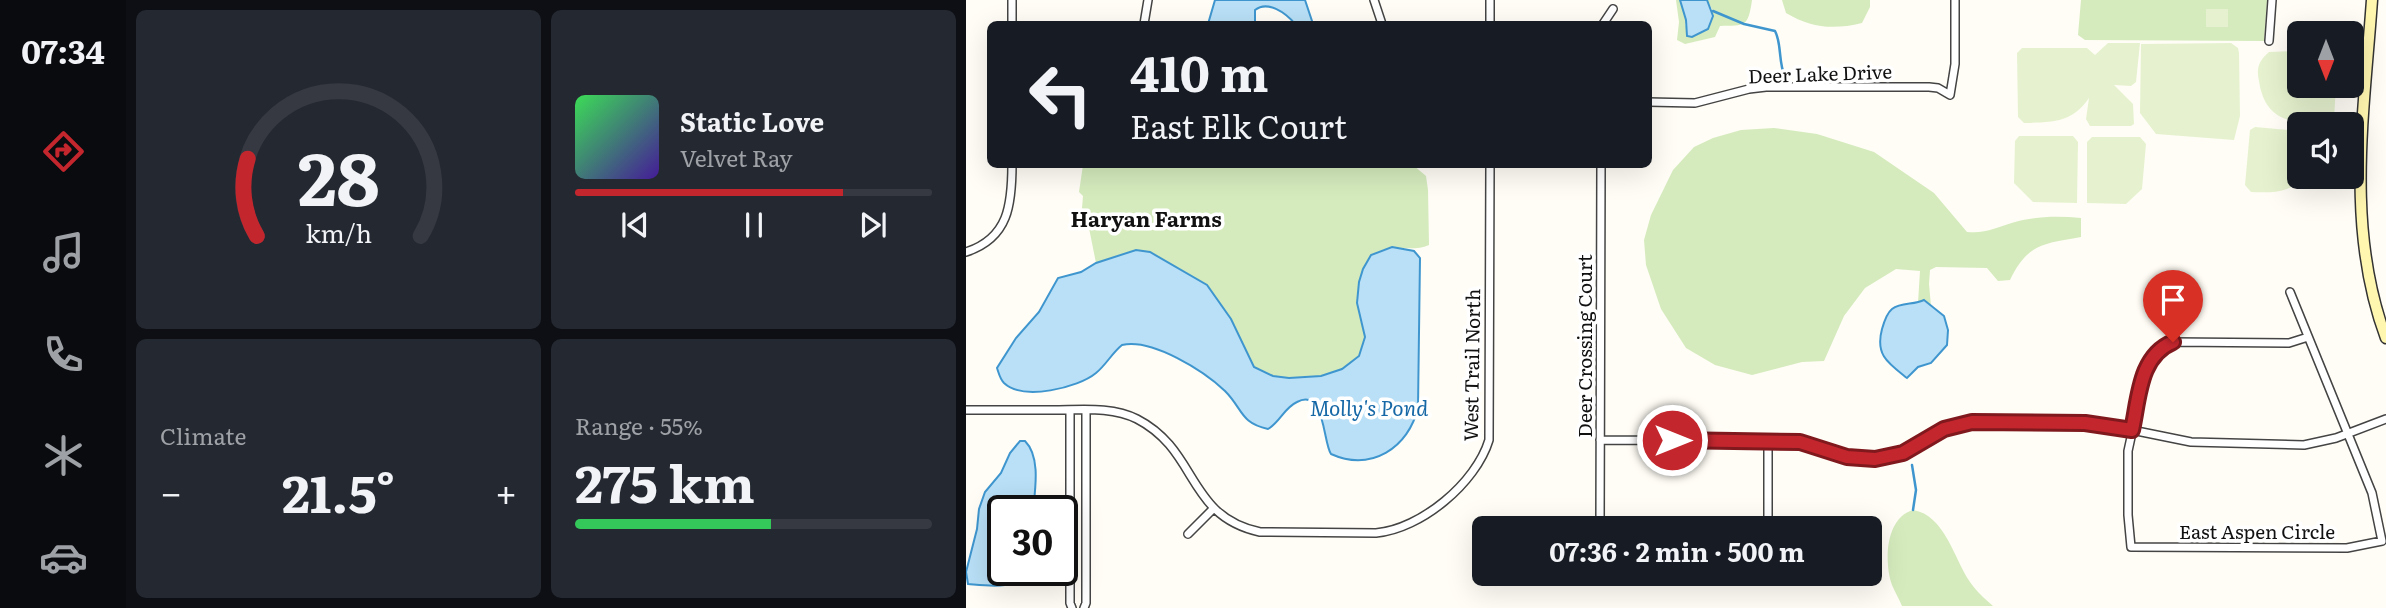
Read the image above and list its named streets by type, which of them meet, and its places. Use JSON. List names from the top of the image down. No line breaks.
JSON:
{"streets":{"street":["Deer Lake Drive","Deer Crossing Court","West Trail North","East Aspen Circle"]},"districts":["Haryan Farms"],"water":["Molly's Pond"],"north":"bottom","page":{"tabs":"07:34","turn":["410 m","East Elk Court"],"song":["Static Love","Velvet Ray"],"tile":["Climate",["Range · 55%","275 km"]],"heat":["−","21.5°","+"],"limit":"30","trip":"07:36 · 2 min · 500 m","gauge":["28","km/h"]}}
